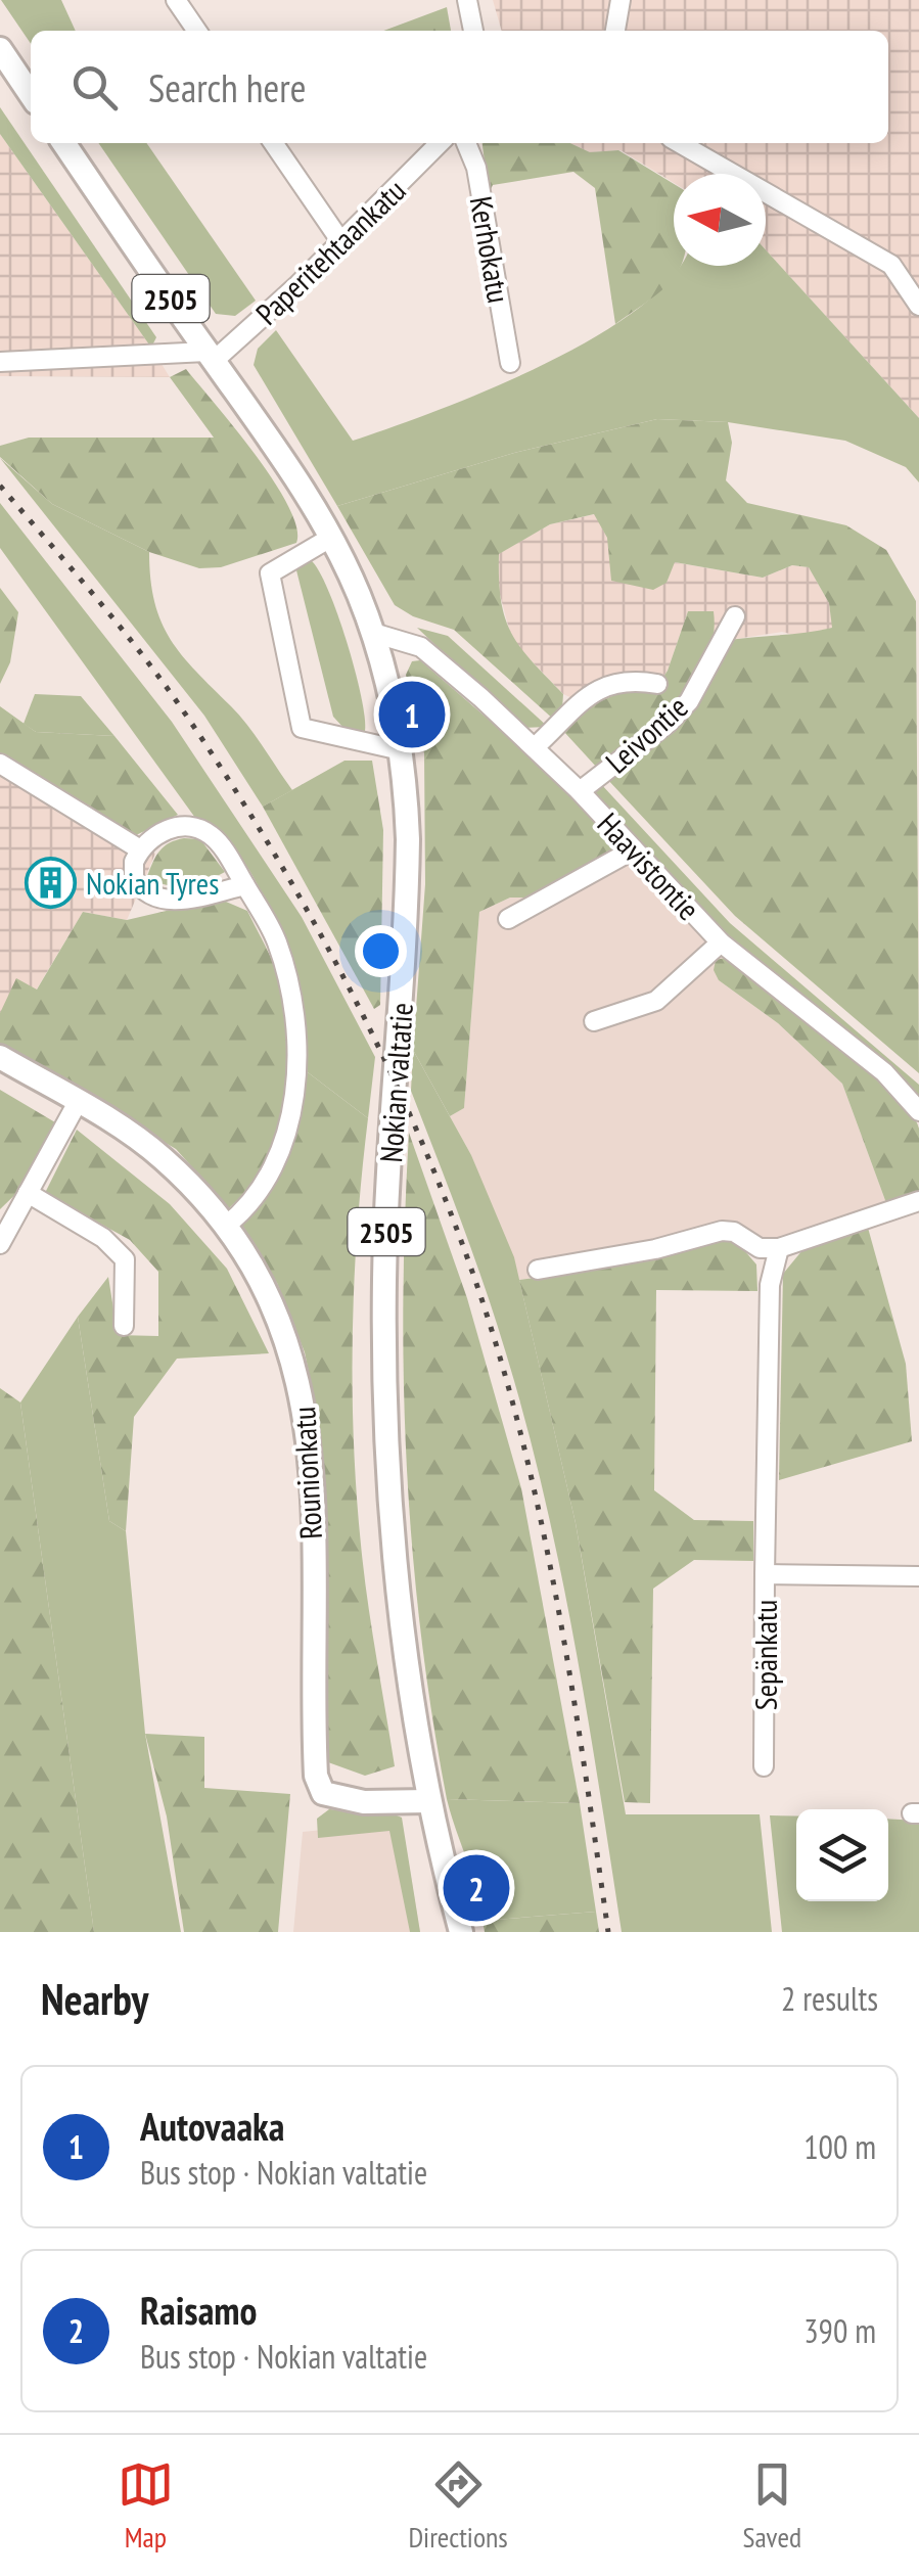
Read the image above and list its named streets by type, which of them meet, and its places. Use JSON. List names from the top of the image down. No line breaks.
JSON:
{"streets":{"main road":["2505","Nokian valtatie","Rounionkatu"],"street":["Kerhokatu","Paperitehtaankatu","Leivontie","Haavistontie","Sepänkatu"]},"crossings":[["Paperitehtaankatu","Nokian valtatie"],["Leivontie","Haavistontie"],["Haavistontie","Nokian valtatie"],["Nokian valtatie","Rounionkatu"]],"places":{"building":["Nokian Tyres"]},"north":"left","page":{"search":"Search here","pins":["1","2"],"heading":["Nearby","2 results"],"list":[{"mark":"1","name":"Autovaaka","note":"Bus stop · Nokian valtatie","value":"100 m"},{"mark":"2","name":"Raisamo","note":"Bus stop · Nokian valtatie","value":"390 m"}],"nav":["Map","Directions","Saved"]}}
